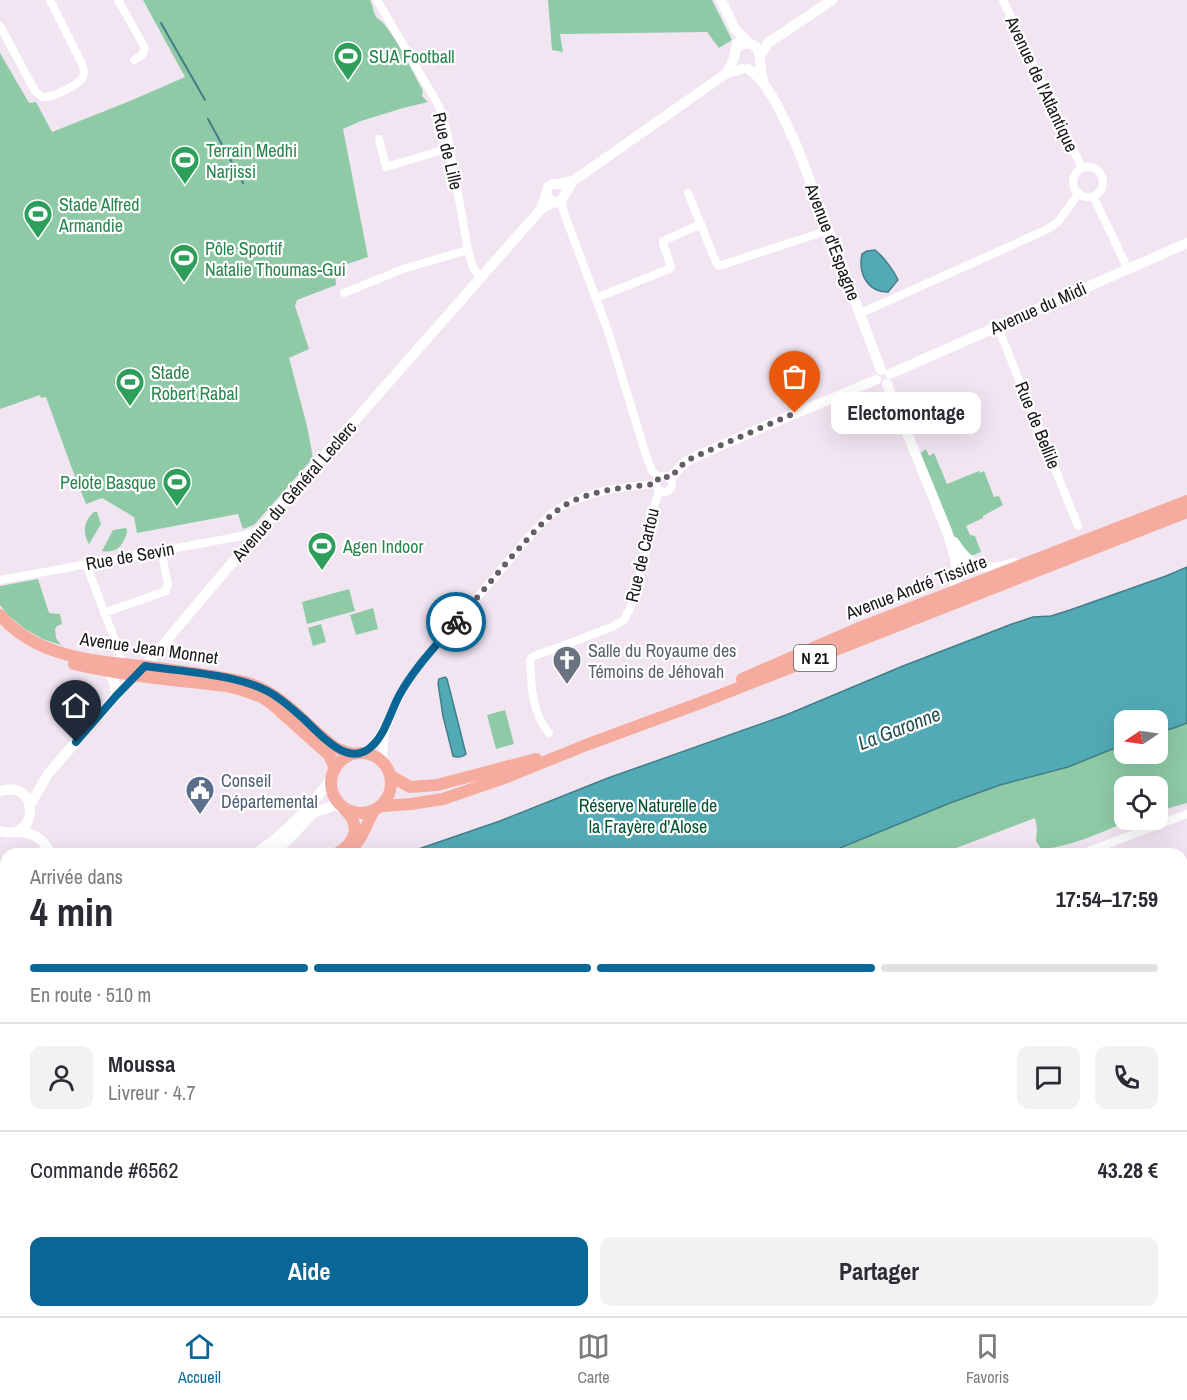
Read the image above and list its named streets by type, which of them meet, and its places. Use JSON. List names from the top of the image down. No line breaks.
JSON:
{"streets":{"main road":["Avenue André Tissidre","Avenue Jean Monnet","N 21"],"street":["Avenue de l'Atlantique","Rue de Lille","Avenue d'Espagne","Avenue du Midi","Rue de Bellile","Avenue du Général Leclerc","Rue de Cartou","Rue de Sevin"]},"crossings":[["Rue de Lille","Avenue du Général Leclerc"],["Avenue d'Espagne","Avenue du Midi"],["Avenue d'Espagne","Avenue André Tissidre"],["Avenue du Midi","Rue de Bellile"],["Avenue du Midi","Rue de Cartou"],["Avenue du Général Leclerc","Rue de Sevin"],["Avenue du Général Leclerc","Avenue Jean Monnet"],["Avenue André Tissidre","Avenue Jean Monnet"]],"water":["La Garonne"],"parks":["Réserve Naturelle de la Frayère d'Alose"],"places":{"sports":["SUA Football","Terrain Medhi Narjissi","Stade Alfred Armandie","Pôle Sportif Natalie Thoumas-Gui","Stade Robert Rabal","Pelote Basque","Agen Indoor"],"other":["Electomontage"],"church":["Salle du Royaume des Témoins de Jéhovah"],"public building":["Conseil Départemental"]},"north":"left","page":{"bubble":"Electomontage","heading":["4 min","Arrivée dans","17:54–17:59"],"panel":["Moussa","Livreur · 4.7","Commande #6562","43.28 €"],"bar":"En route · 510 m","buttons":["Aide","Partager"],"tabs":["Accueil","Carte","Favoris"]}}
